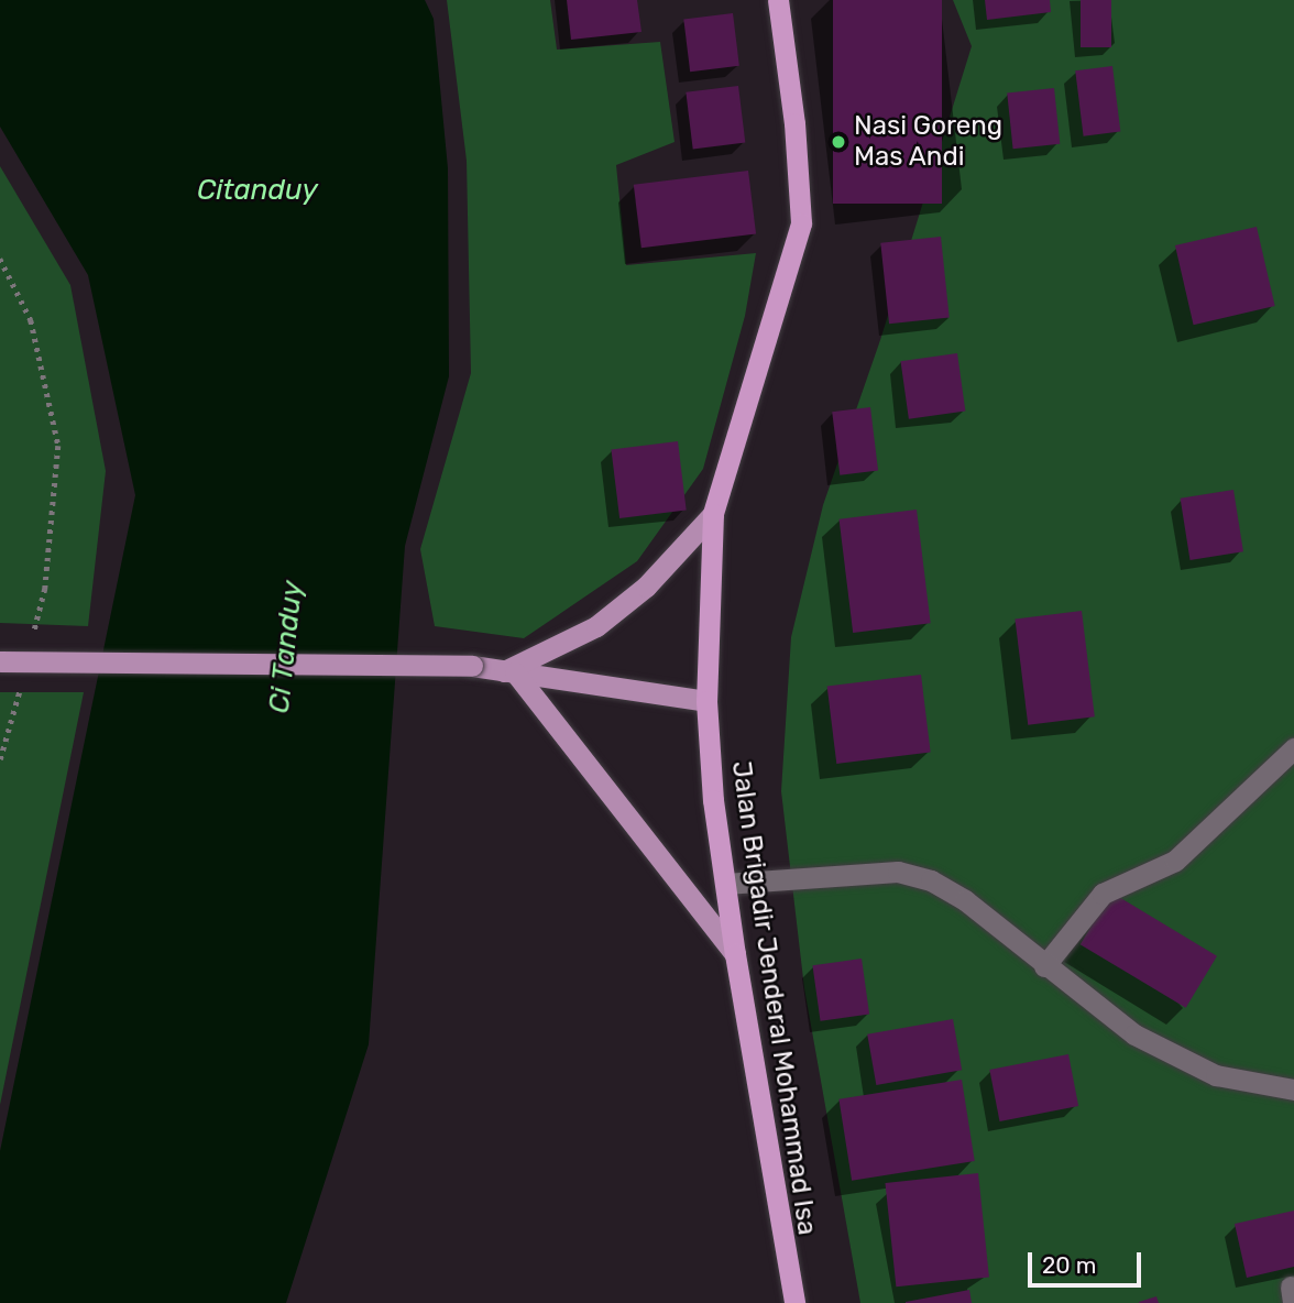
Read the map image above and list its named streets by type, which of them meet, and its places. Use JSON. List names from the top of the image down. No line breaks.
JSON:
{"streets":{"highway":["Jalan Brigadir Jenderal Mohammad Isa"]},"water":["Citanduy","Ci Tanduy"],"places":["Nasi Goreng Mas Andi"],"scale_bar":"20 m"}
